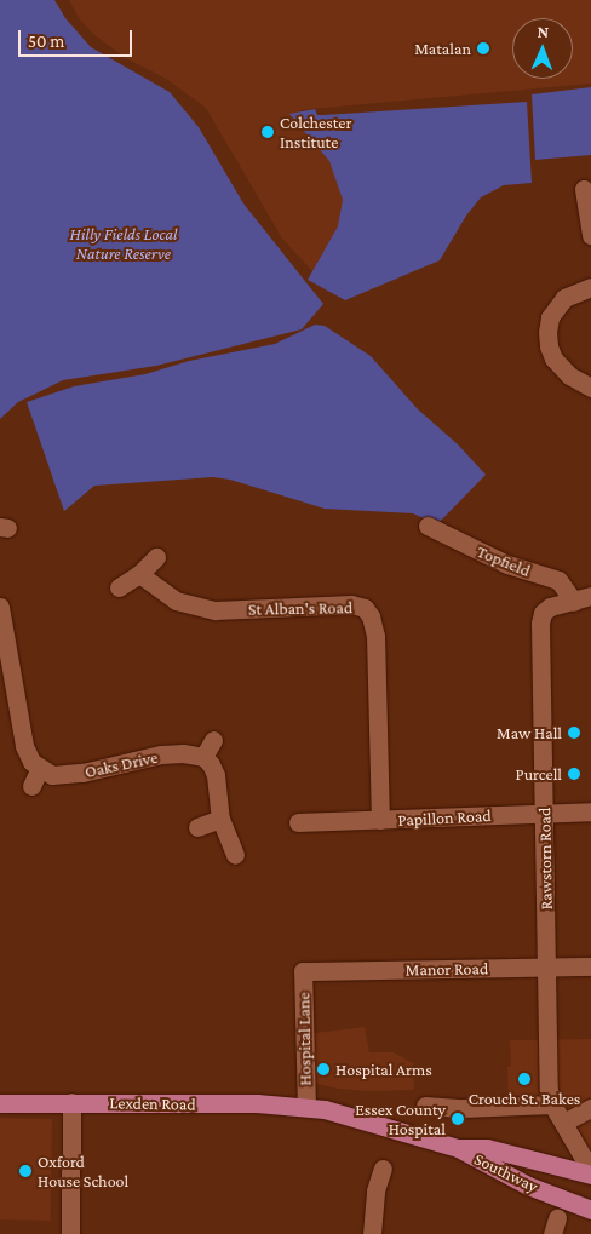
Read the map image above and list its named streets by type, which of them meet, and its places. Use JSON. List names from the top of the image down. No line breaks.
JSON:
{"streets":{"main road":["Lexden Road","Southway"],"street":["Topfield","St Alban's Road","Oaks Drive","Papillon Road","Rawstorn Road","Manor Road","Hospital Lane"]},"crossings":[["Topfield","Rawstorn Road"],["St Alban's Road","Papillon Road"],["Papillon Road","Rawstorn Road"],["Rawstorn Road","Manor Road"],["Manor Road","Hospital Lane"],["Hospital Lane","Lexden Road"],["Lexden Road","Southway"]],"parks":["Hilly Fields Local Nature Reserve"],"places":["Matalan","Colchester Institute","Maw Hall","Purcell","Hospital Arms","Crouch St. Bakes","Essex County Hospital","Oxford House School"],"scale_bar":"50 m","north":"top"}
